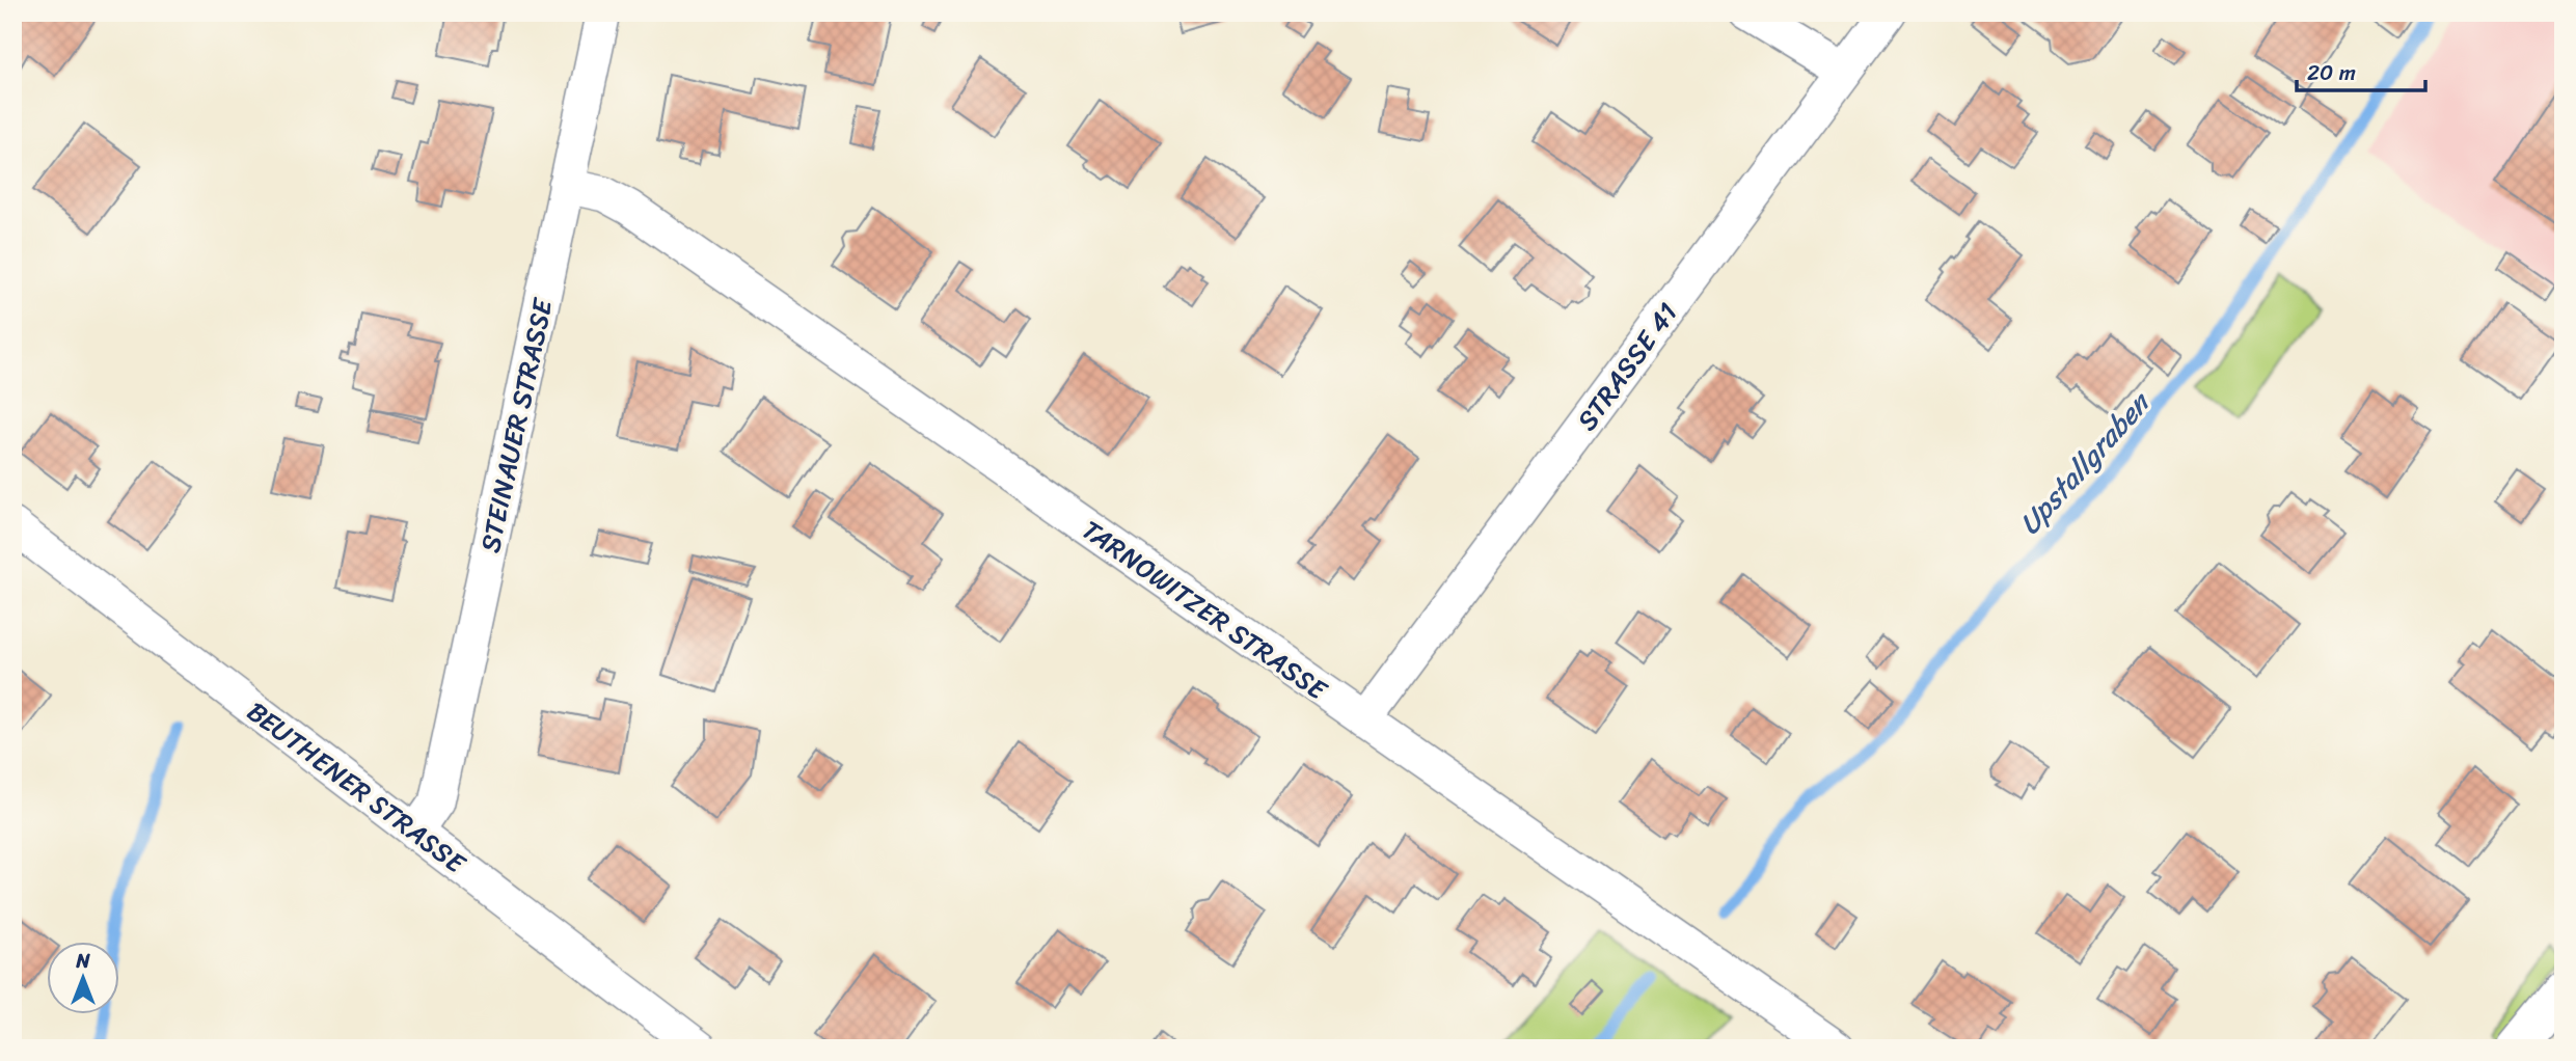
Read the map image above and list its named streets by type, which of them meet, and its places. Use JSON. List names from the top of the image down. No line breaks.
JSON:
{"streets":{"street":["STRASSE 41","STEINAUER STRASSE","TARNOWITZER STRASSE","BEUTHENER STRASSE"]},"crossings":[["STRASSE 41","TARNOWITZER STRASSE"],["STEINAUER STRASSE","TARNOWITZER STRASSE"],["STEINAUER STRASSE","BEUTHENER STRASSE"]],"water":["Upstallgraben"],"scale_bar":"20 m","north":"top"}
